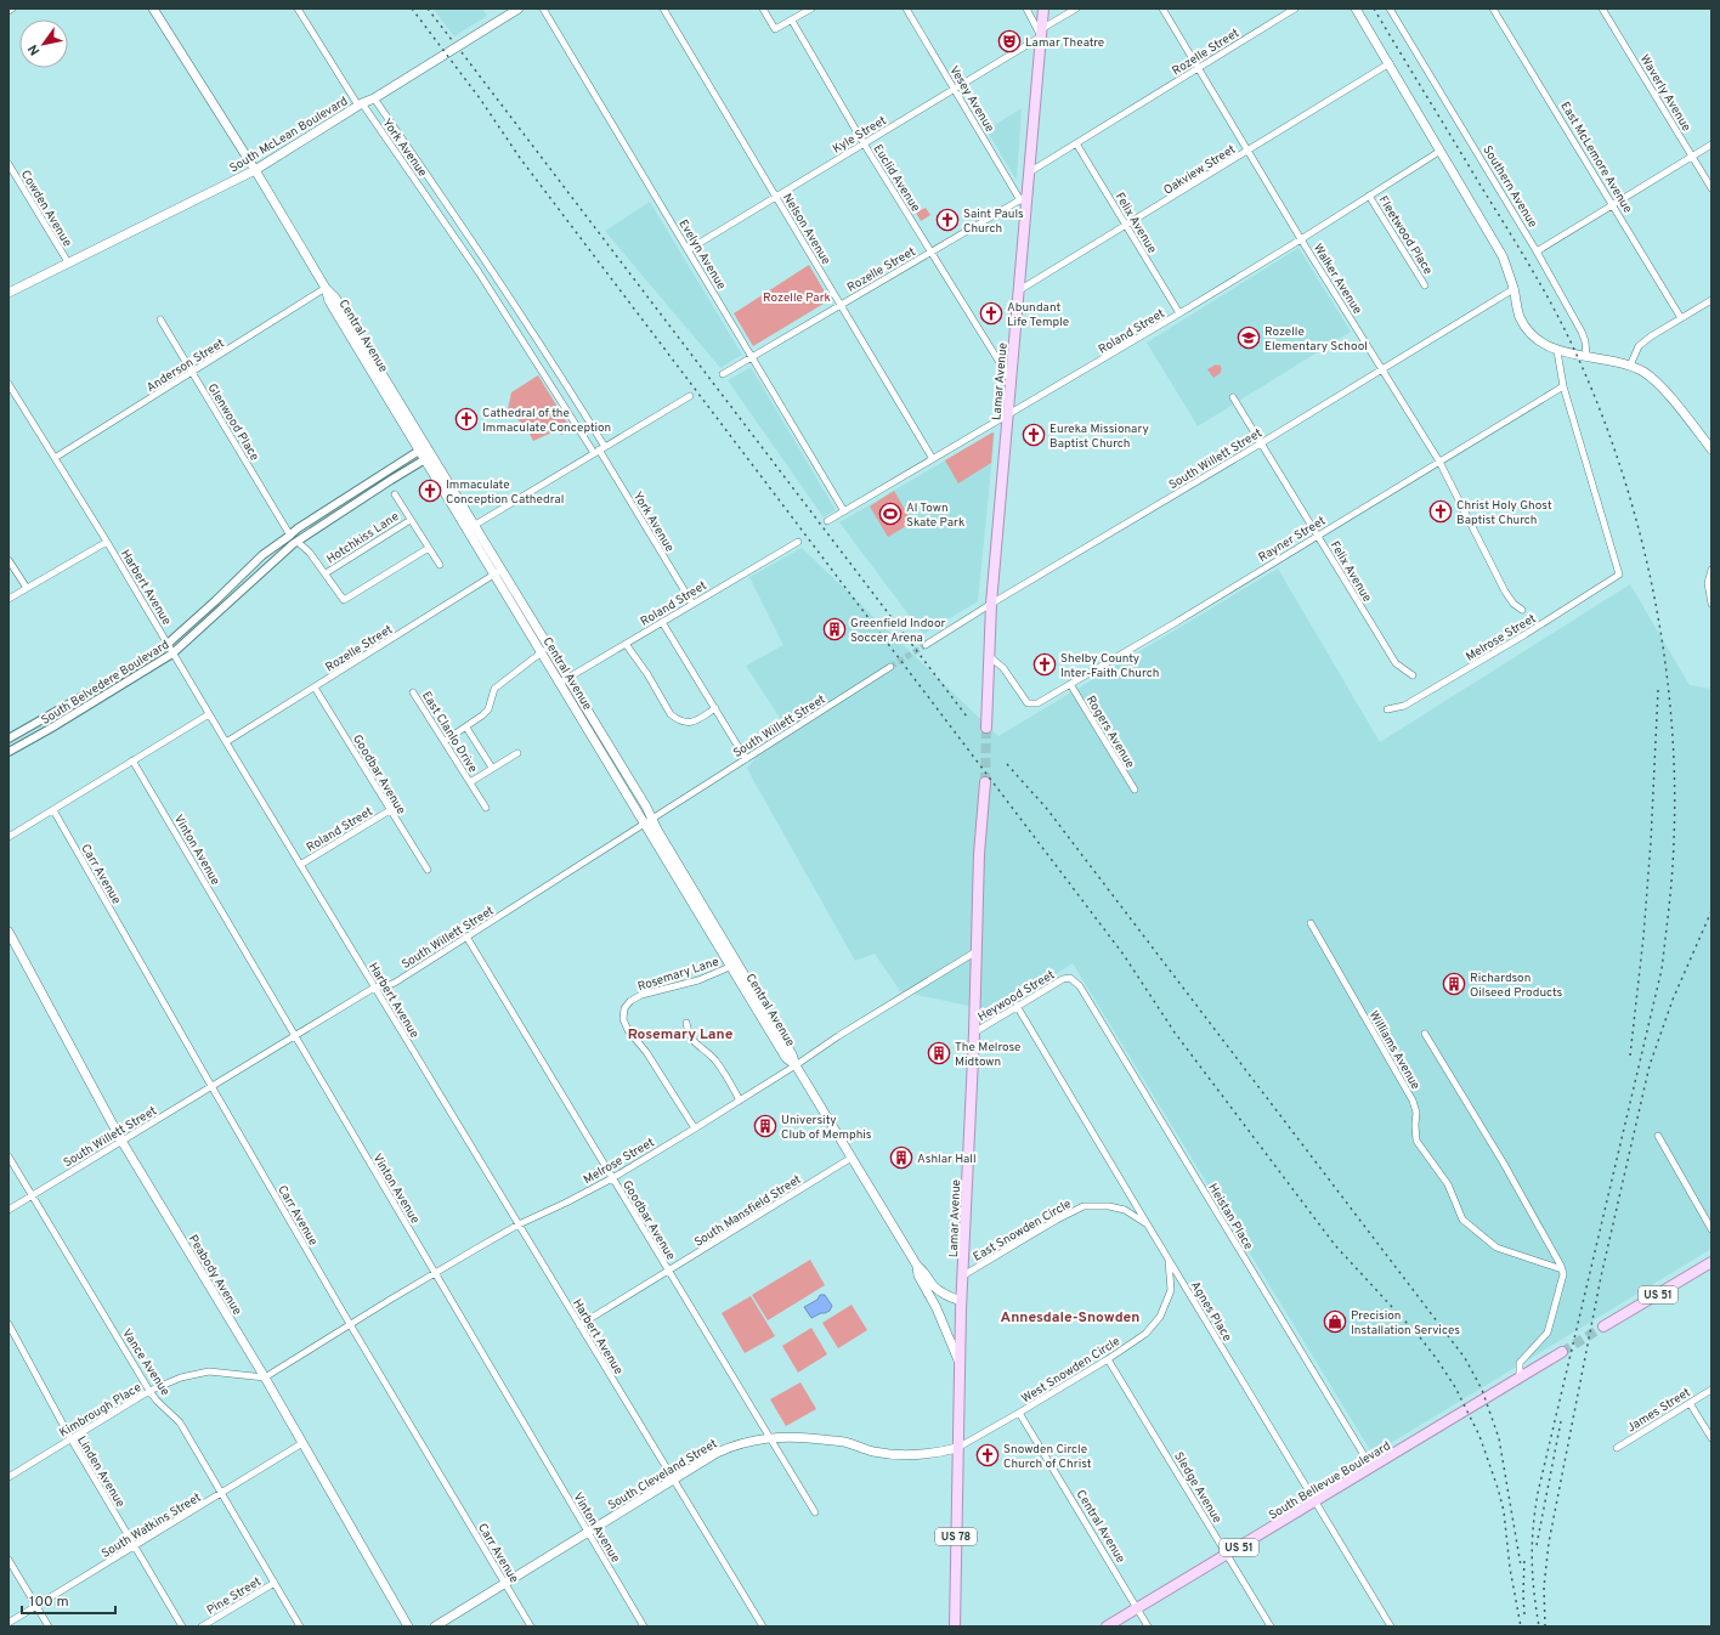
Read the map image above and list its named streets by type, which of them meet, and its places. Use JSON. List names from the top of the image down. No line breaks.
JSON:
{"streets":{"main road":["South McLean Boulevard","Central Avenue","Lamar Avenue","Peabody Avenue","US 51","South Cleveland Street","South Bellevue Boulevard","US 78"],"street":["Rozelle Street","Waverly Avenue","Vesey Avenue","Kyle Street","York Avenue","East McLemore Avenue","Oakview Street","Euclid Avenue","Southern Avenue","Cowden Avenue","Felix Avenue","Nelson Avenue","Fleetwood Place","Evelyn Avenue","Walker Avenue","Roland Street","Anderson Street","Glenwood Place","South Willett Street","Hotchkiss Lane","Rayner Street","Harbert Avenue","Melrose Street","South Belvedere Boulevard","East Clanlo Drive","Rogers Avenue","Goodbar Avenue","Vinton Avenue","Carr Avenue","Rosemary Lane","Heywood Street","Williams Avenue","South Mansfield Street","Heistan Place","East Snowden Circle","Agnes Place","Vance Avenue","West Snowden Circle","Kimbrough Place","James Street","Linden Avenue","Sledge Avenue","South Watkins Street","Pine Street"]},"crossings":[["Rozelle Street","Vesey Avenue"],["Rozelle Street","Euclid Avenue"],["Rozelle Street","Felix Avenue"],["Rozelle Street","Nelson Avenue"],["Rozelle Street","Evelyn Avenue"],["Rozelle Street","Walker Avenue"],["Rozelle Street","Central Avenue"],["Rozelle Street","Lamar Avenue"],["Rozelle Street","Harbert Avenue"],["Rozelle Street","Goodbar Avenue"],["Vesey Avenue","Kyle Street"],["Vesey Avenue","Lamar Avenue"],["South McLean Boulevard","York Avenue"],["South McLean Boulevard","Cowden Avenue"],["South McLean Boulevard","Central Avenue"],["Kyle Street","Euclid Avenue"],["Kyle Street","Nelson Avenue"],["Kyle Street","Evelyn Avenue"],["Kyle Street","Lamar Avenue"],["York Avenue","Roland Street"],["Oakview Street","Felix Avenue"],["Oakview Street","Walker Avenue"],["Oakview Street","Lamar Avenue"],["Euclid Avenue","Lamar Avenue"],["Felix Avenue","Roland Street"],["Felix Avenue","South Willett Street"],["Felix Avenue","Rayner Street"],["Nelson Avenue","Roland Street"],["Fleetwood Place","Roland Street"],["Evelyn Avenue","Roland Street"],["Walker Avenue","Roland Street"],["Walker Avenue","South Willett Street"],["Walker Avenue","Rayner Street"],["Roland Street","Central Avenue"],["Roland Street","Lamar Avenue"],["Roland Street","Harbert Avenue"],["Roland Street","Goodbar Avenue"],["Central Avenue","Anderson Street"],["Central Avenue","Lamar Avenue"],["Central Avenue","South Willett Street"],["Central Avenue","Melrose Street"],["Central Avenue","South Belvedere Boulevard"],["Central Avenue","Rosemary Lane"],["Central Avenue","South Mansfield Street"],["Central Avenue","West Snowden Circle"],["Central Avenue","South Bellevue Boulevard"],["Anderson Street","Glenwood Place"],["Anderson Street","Harbert Avenue"],["Lamar Avenue","South Willett Street"],["Lamar Avenue","Rayner Street"],["Lamar Avenue","Melrose Street"],["Lamar Avenue","Heywood Street"],["Lamar Avenue","East Snowden Circle"],["Lamar Avenue","West Snowden Circle"],["Lamar Avenue","South Cleveland Street"],["Glenwood Place","South Belvedere Boulevard"],["South Willett Street","Harbert Avenue"],["South Willett Street","Goodbar Avenue"],["South Willett Street","Vinton Avenue"],["South Willett Street","Carr Avenue"],["South Willett Street","Peabody Avenue"],["South Willett Street","Vance Avenue"],["Rayner Street","Melrose Street"],["Rayner Street","Rogers Avenue"],["Harbert Avenue","Melrose Street"],["Harbert Avenue","South Belvedere Boulevard"],["Harbert Avenue","South Mansfield Street"],["Harbert Avenue","South Cleveland Street"],["Melrose Street","Goodbar Avenue"],["Melrose Street","Vinton Avenue"],["Melrose Street","Carr Avenue"],["Melrose Street","Rosemary Lane"],["Melrose Street","Peabody Avenue"],["Melrose Street","Kimbrough Place"],["Goodbar Avenue","South Mansfield Street"],["Goodbar Avenue","South Cleveland Street"],["Vinton Avenue","South Cleveland Street"],["Carr Avenue","South Cleveland Street"],["Heywood Street","Heistan Place"],["Heywood Street","Agnes Place"],["Heistan Place","South Bellevue Boulevard"],["East Snowden Circle","Agnes Place"],["Peabody Avenue","Kimbrough Place"],["Peabody Avenue","South Watkins Street"],["Agnes Place","West Snowden Circle"],["Agnes Place","South Bellevue Boulevard"],["Vance Avenue","Kimbrough Place"],["Vance Avenue","South Watkins Street"],["Vance Avenue","Pine Street"],["West Snowden Circle","South Cleveland Street"],["West Snowden Circle","Sledge Avenue"],["Kimbrough Place","Linden Avenue"],["Linden Avenue","South Watkins Street"],["South Bellevue Boulevard","Sledge Avenue"]],"districts":["Rosemary Lane","Annesdale-Snowden"],"parks":["Rozelle Park"],"places":{"theatre":["Lamar Theatre"],"church":["Saint Pauls Church","Abundant Life Temple","Cathedral of the Immaculate Conception","Eureka Missionary Baptist Church","Immaculate Conception Cathedral","Christ Holy Ghost Baptist Church","Shelby County Inter-Faith Church","Snowden Circle Church of Christ"],"school or university":["Rozelle Elementary School"],"sports":["Al Town Skate Park"],"building":["Greenfield Indoor Soccer Arena","Richardson Oilseed Products","The Melrose Midtown","University Club of Memphis","Ashlar Hall"],"shop":["Precision Installation Services"]},"scale_bar":"100 m","north":"bottom left"}
